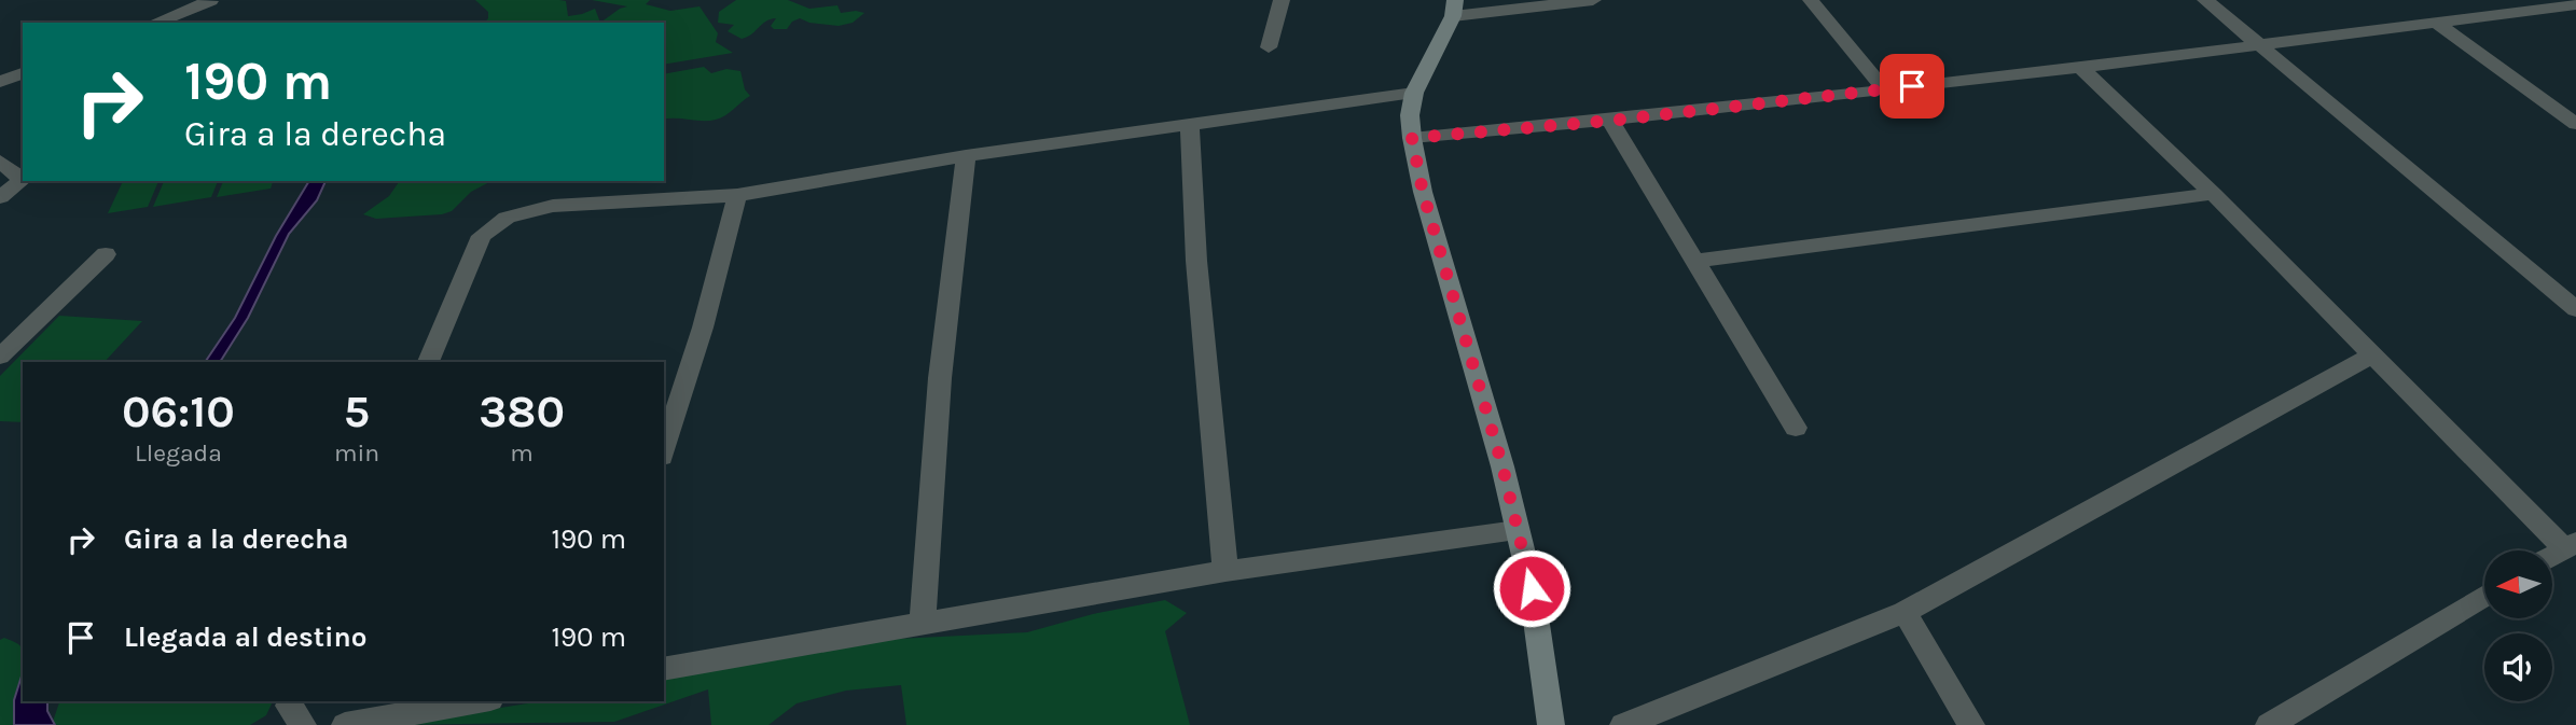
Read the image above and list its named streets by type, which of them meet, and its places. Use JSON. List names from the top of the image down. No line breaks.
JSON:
{"north":"left","page":{"turn":["190 m","Gira a la derecha"],"eta":["06:10","Llegada","5","min","380","m"],"list":[{"name":"Gira a la derecha","value":"190 m"},{"name":"Llegada al destino","value":"190 m"}]}}
